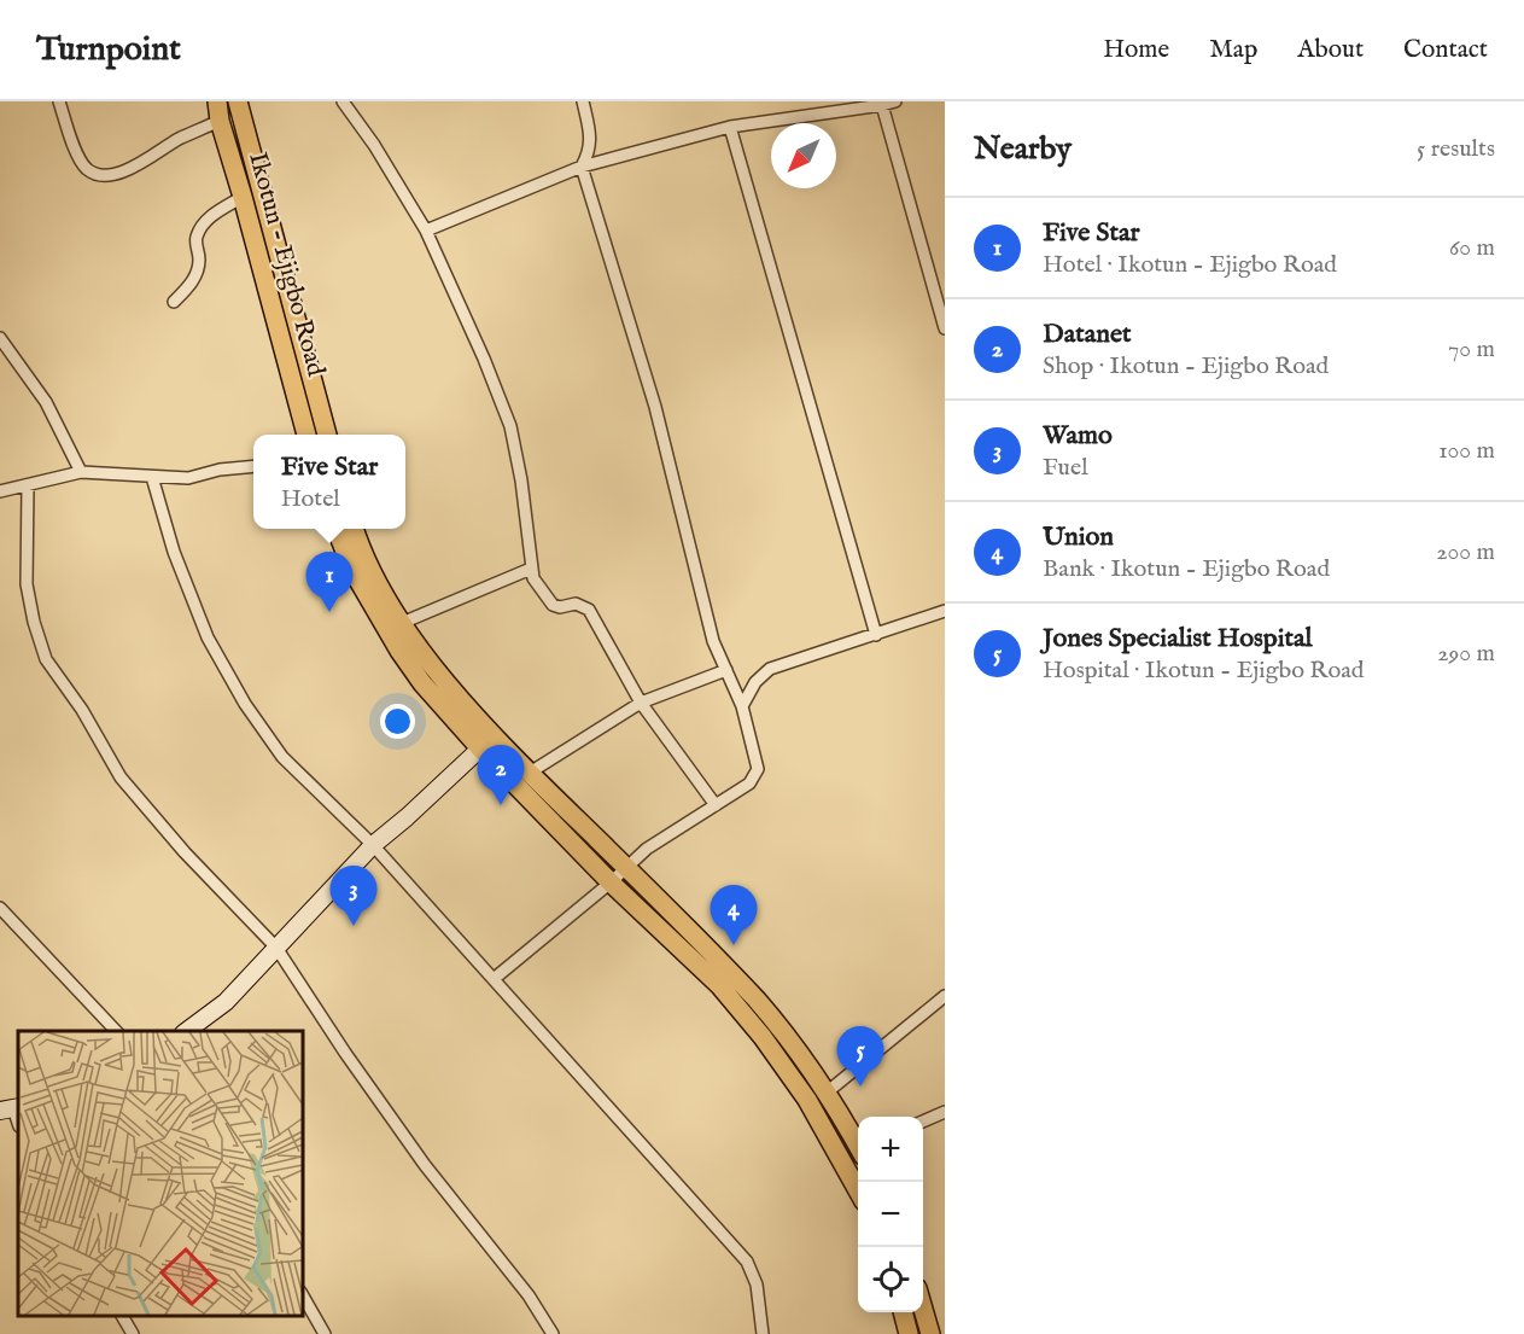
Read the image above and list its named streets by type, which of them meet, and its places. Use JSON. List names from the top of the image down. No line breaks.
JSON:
{"streets":{"main road":["Ikotun - Ejigbo Road"]},"north":"bottom left","page":{"header":"Turnpoint","nav":["Home","Map","About","Contact"],"heading":["Nearby","5 results"],"list":[{"mark":"1","name":"Five Star","note":"Hotel · Ikotun - Ejigbo Road","value":"60 m"},{"mark":"2","name":"Datanet","note":"Shop · Ikotun - Ejigbo Road","value":"70 m"},{"mark":"3","name":"Wamo","note":"Fuel","value":"100 m"},{"mark":"4","name":"Union","note":"Bank · Ikotun - Ejigbo Road","value":"200 m"},{"mark":"5","name":"Jones Specialist Hospital","note":"Hospital · Ikotun - Ejigbo Road","value":"290 m"}],"popup":["Five Star","Hotel"],"pins":["1","2","3","4","5"],"map_buttons":["+","−"]}}
